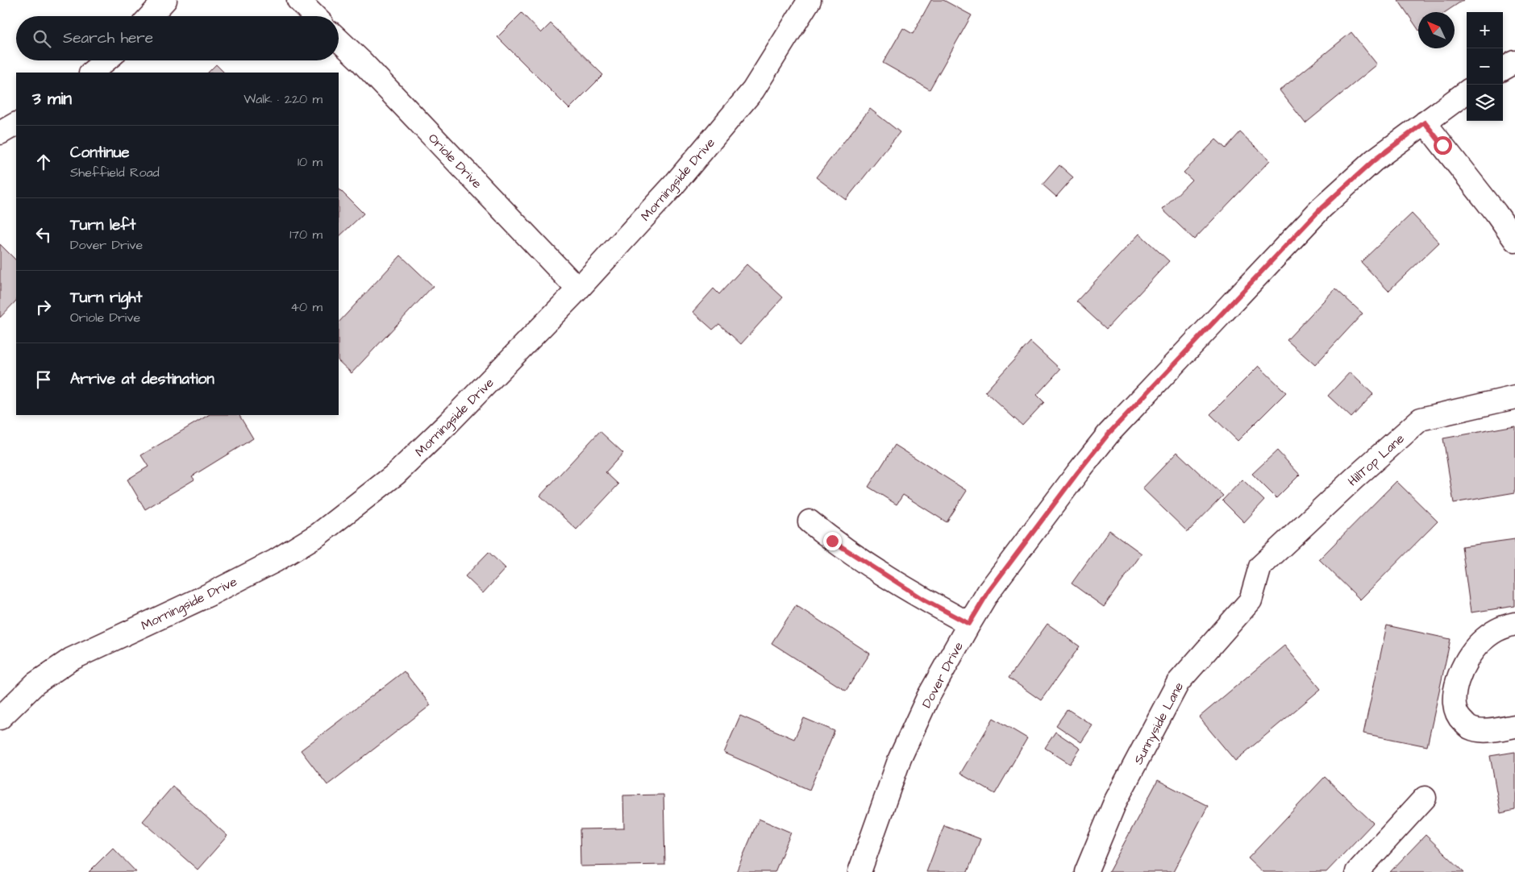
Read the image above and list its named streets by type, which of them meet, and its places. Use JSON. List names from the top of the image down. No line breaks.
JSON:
{"streets":{"street":["Oriole Drive","Morningside Drive","HillTop Lane","Dover Drive","Sunnyside Lane"]},"crossings":[["Oriole Drive","Morningside Drive"],["HillTop Lane","Sunnyside Lane"]],"north":"top left","page":{"map_buttons":["+","−"],"search":"Search here","heading":["3 min","Walk · 220 m"],"list":[["Continue","Sheffield Road","10 m"],["Turn left","Dover Drive","170 m"],["Turn right","Oriole Drive","40 m"],"Arrive at destination"]}}
